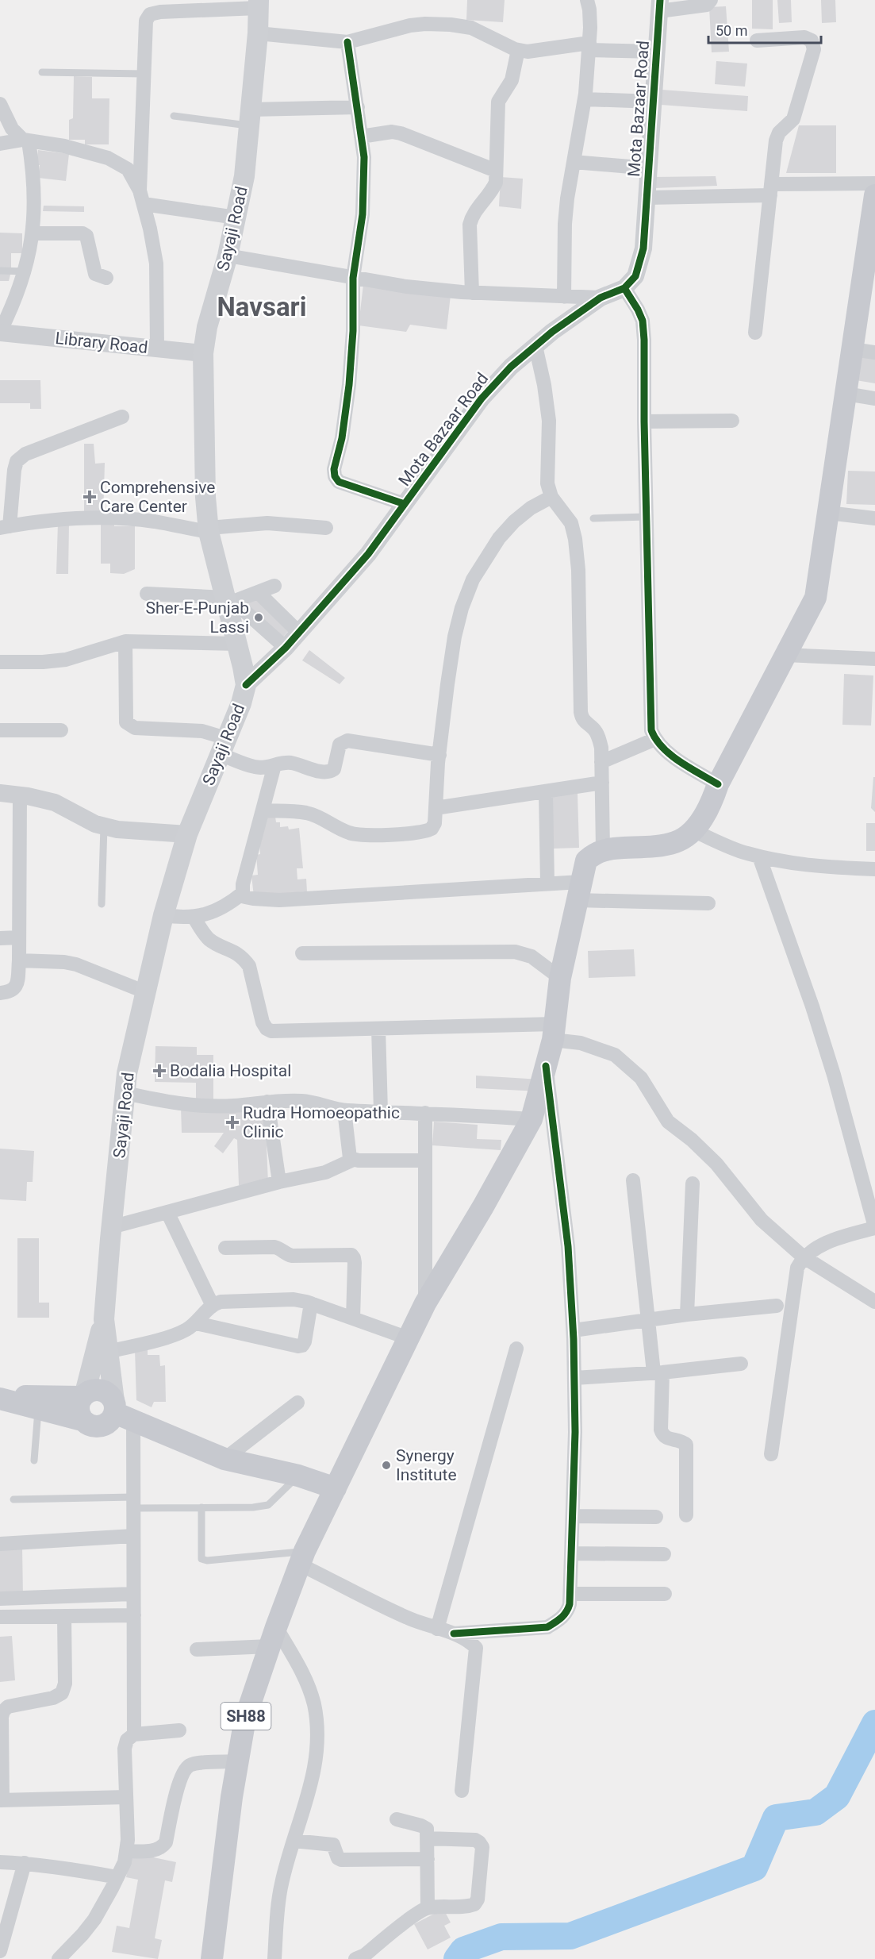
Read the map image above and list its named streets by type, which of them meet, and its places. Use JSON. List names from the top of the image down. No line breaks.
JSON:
{"streets":{"main road":["Sayaji Road","SH88"],"street":["Mota Bazaar Road","Library Road"]},"crossings":[["Mota Bazaar Road","Sayaji Road"],["Sayaji Road","Library Road"]],"districts":["Navsari"],"places":{"health":["Comprehensive Care Center","Bodalia Hospital","Rudra Homoeopathic Clinic"],"other":["Sher-E-Punjab Lassi","Synergy Institute"]},"scale_bar":"50 m"}
